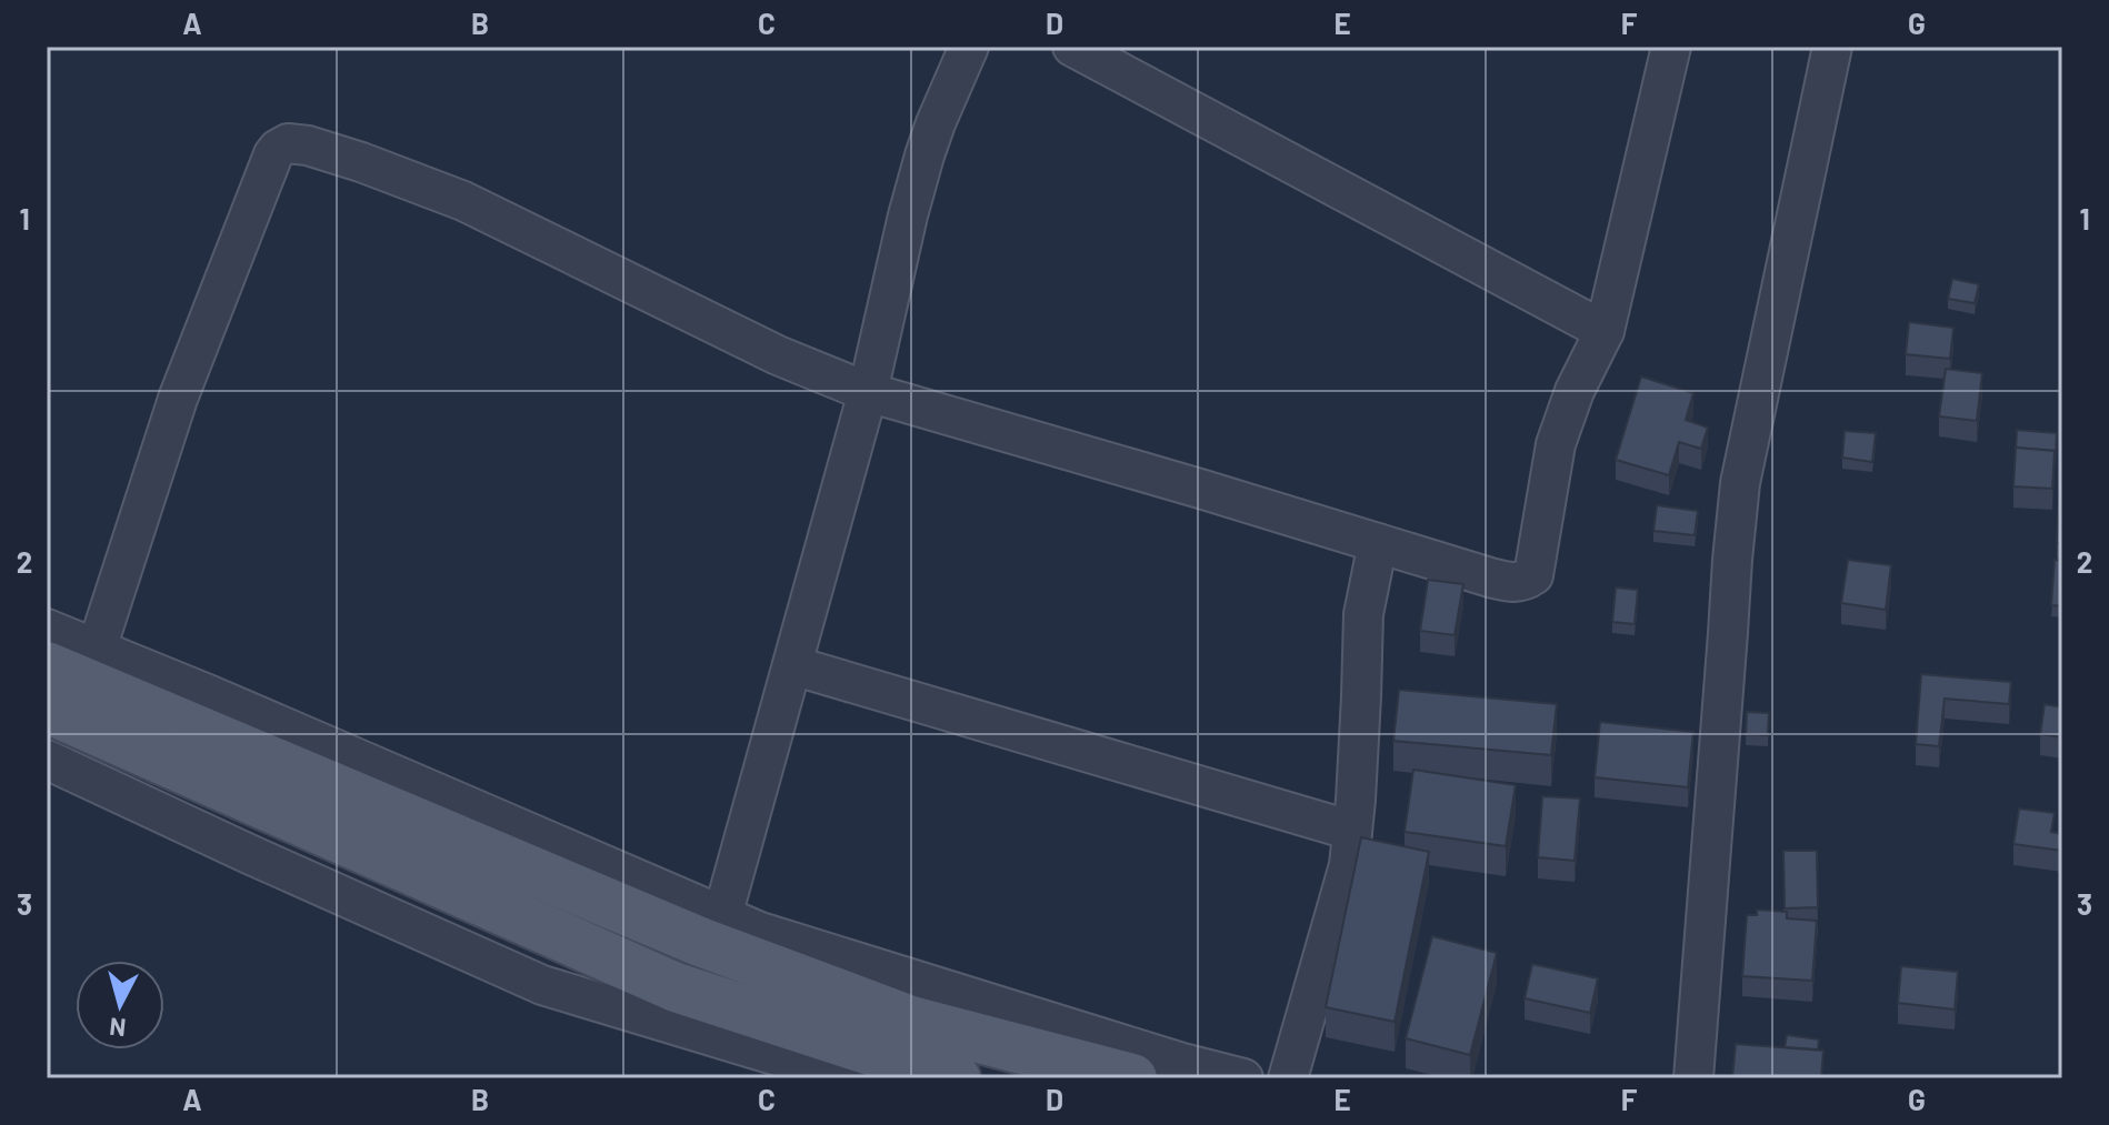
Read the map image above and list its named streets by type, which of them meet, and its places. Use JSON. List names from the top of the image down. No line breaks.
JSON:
{"north":"bottom","grid":{"columns":["A","B","C","D","E","F","G"],"rows":["1","2","3"]}}
